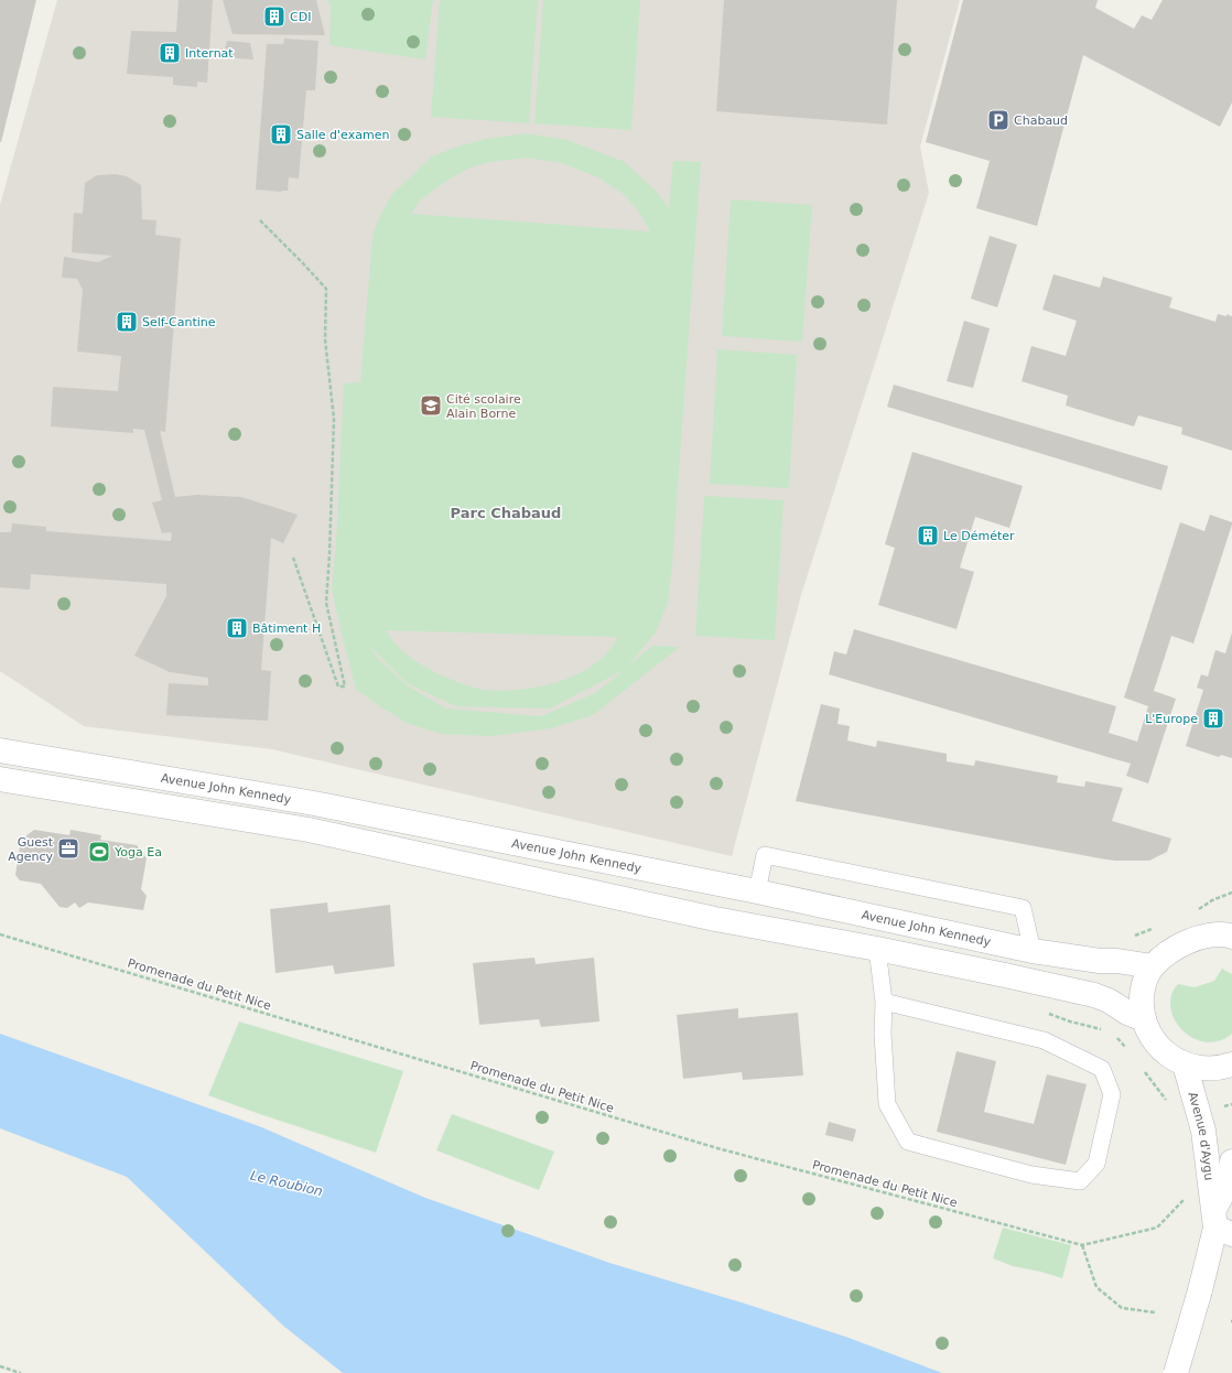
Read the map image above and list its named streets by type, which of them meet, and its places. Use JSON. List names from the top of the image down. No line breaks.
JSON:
{"streets":{"main road":["Avenue John Kennedy","Avenue d'Aygu"],"path":["Promenade du Petit Nice"]},"districts":["Parc Chabaud"],"water":["Le Roubion"],"places":{"building":["CDI","Internat","Salle d'examen","Self-Cantine","Le Déméter","Bâtiment H","L'Europe"],"parking":["Chabaud"],"school or university":["Cité scolaire Alain Borne"],"office":["Guest Agency"],"sports":["Yoga Ea"]}}
